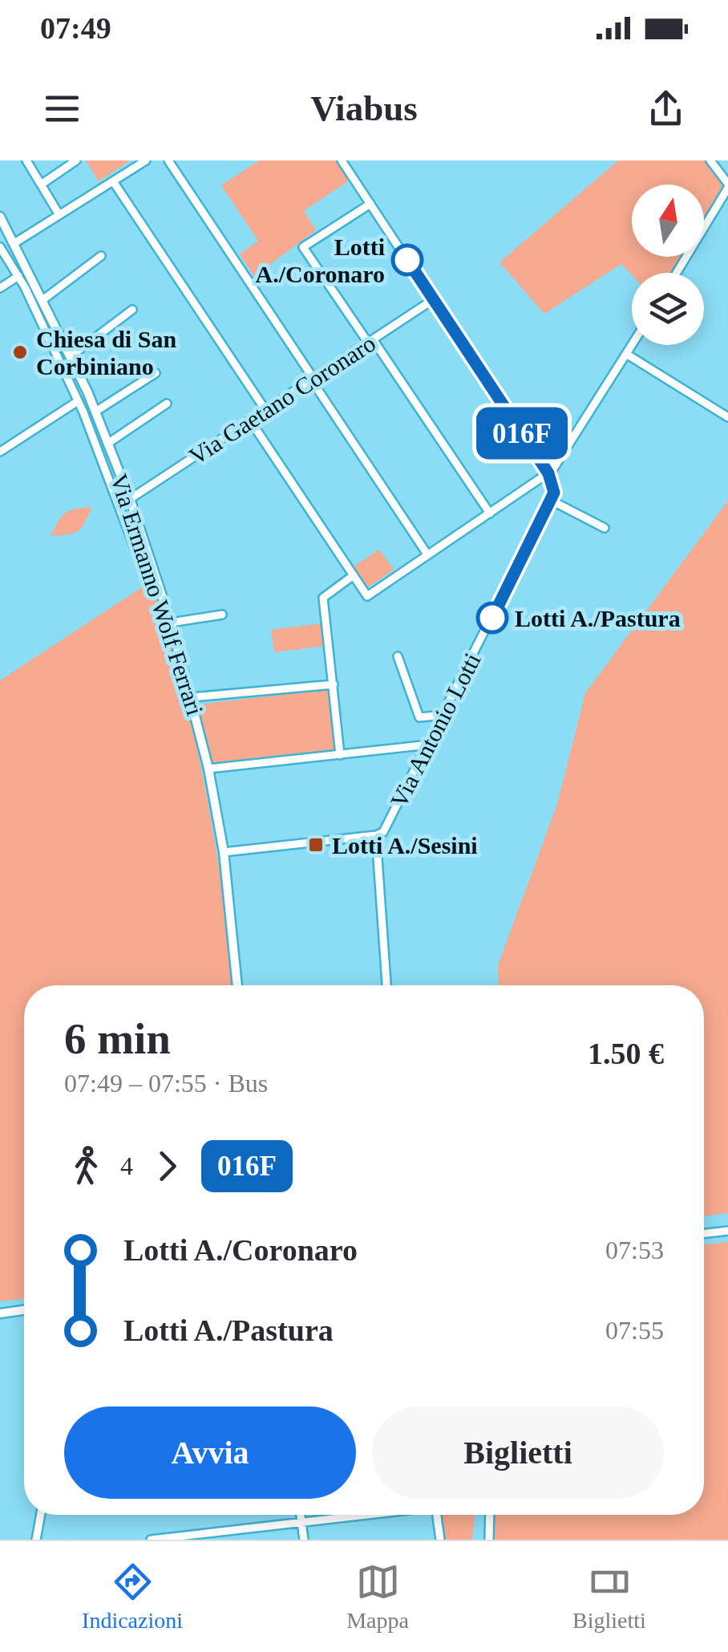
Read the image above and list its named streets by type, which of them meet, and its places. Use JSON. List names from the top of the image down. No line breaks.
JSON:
{"streets":{"street":["Via Gaetano Coronaro","Via Ermanno Wolf Ferrari","Via Antonio Lotti"]},"crossings":[["Via Gaetano Coronaro","Via Ermanno Wolf Ferrari"],["Via Gaetano Coronaro","Via Antonio Lotti"],["Via Ermanno Wolf Ferrari","Via Antonio Lotti"]],"places":{"other":["Lotti A./Coronaro","Chiesa di San Corbiniano","Lotti A./Pastura"],"transit":["Lotti A./Sesini"]},"lines":["bus line 016F"],"north":"top","page":{"status":"07:49","header":"Viabus","on_map":"016F","heading":["6 min","07:49 – 07:55 · Bus","1.50 €"],"legs":["4","016F"],"list":[{"name":"Lotti A./Coronaro","value":"07:53"},{"name":"Lotti A./Pastura","value":"07:55"}],"buttons":["Avvia","Biglietti"],"tabs":["Indicazioni","Mappa","Biglietti"]}}
